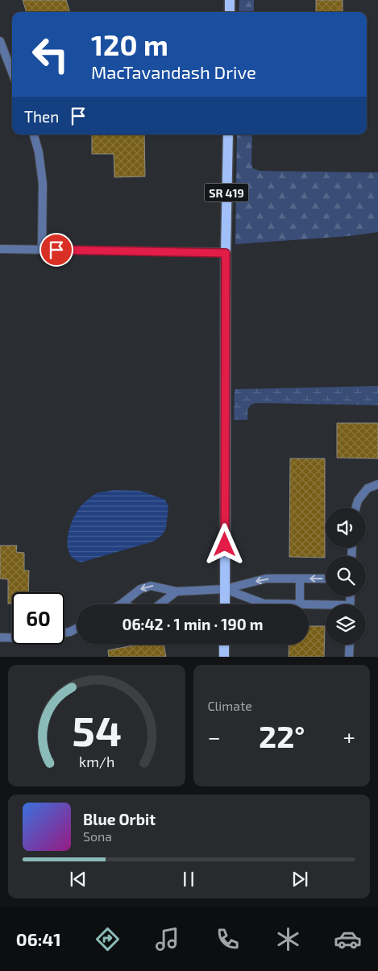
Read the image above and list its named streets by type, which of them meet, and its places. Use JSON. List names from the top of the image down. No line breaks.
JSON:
{"streets":{"main road":["SR 419"]},"page":{"turn":["120 m","MacTavandash Drive"],"then":"Then","limit":"60","trip":"06:42 · 1 min · 190 m","tile":"Climate","heat":["−","22°","+"],"song":["Blue Orbit","Sona"],"tabs":"06:41","gauge":["54","km/h"]}}
